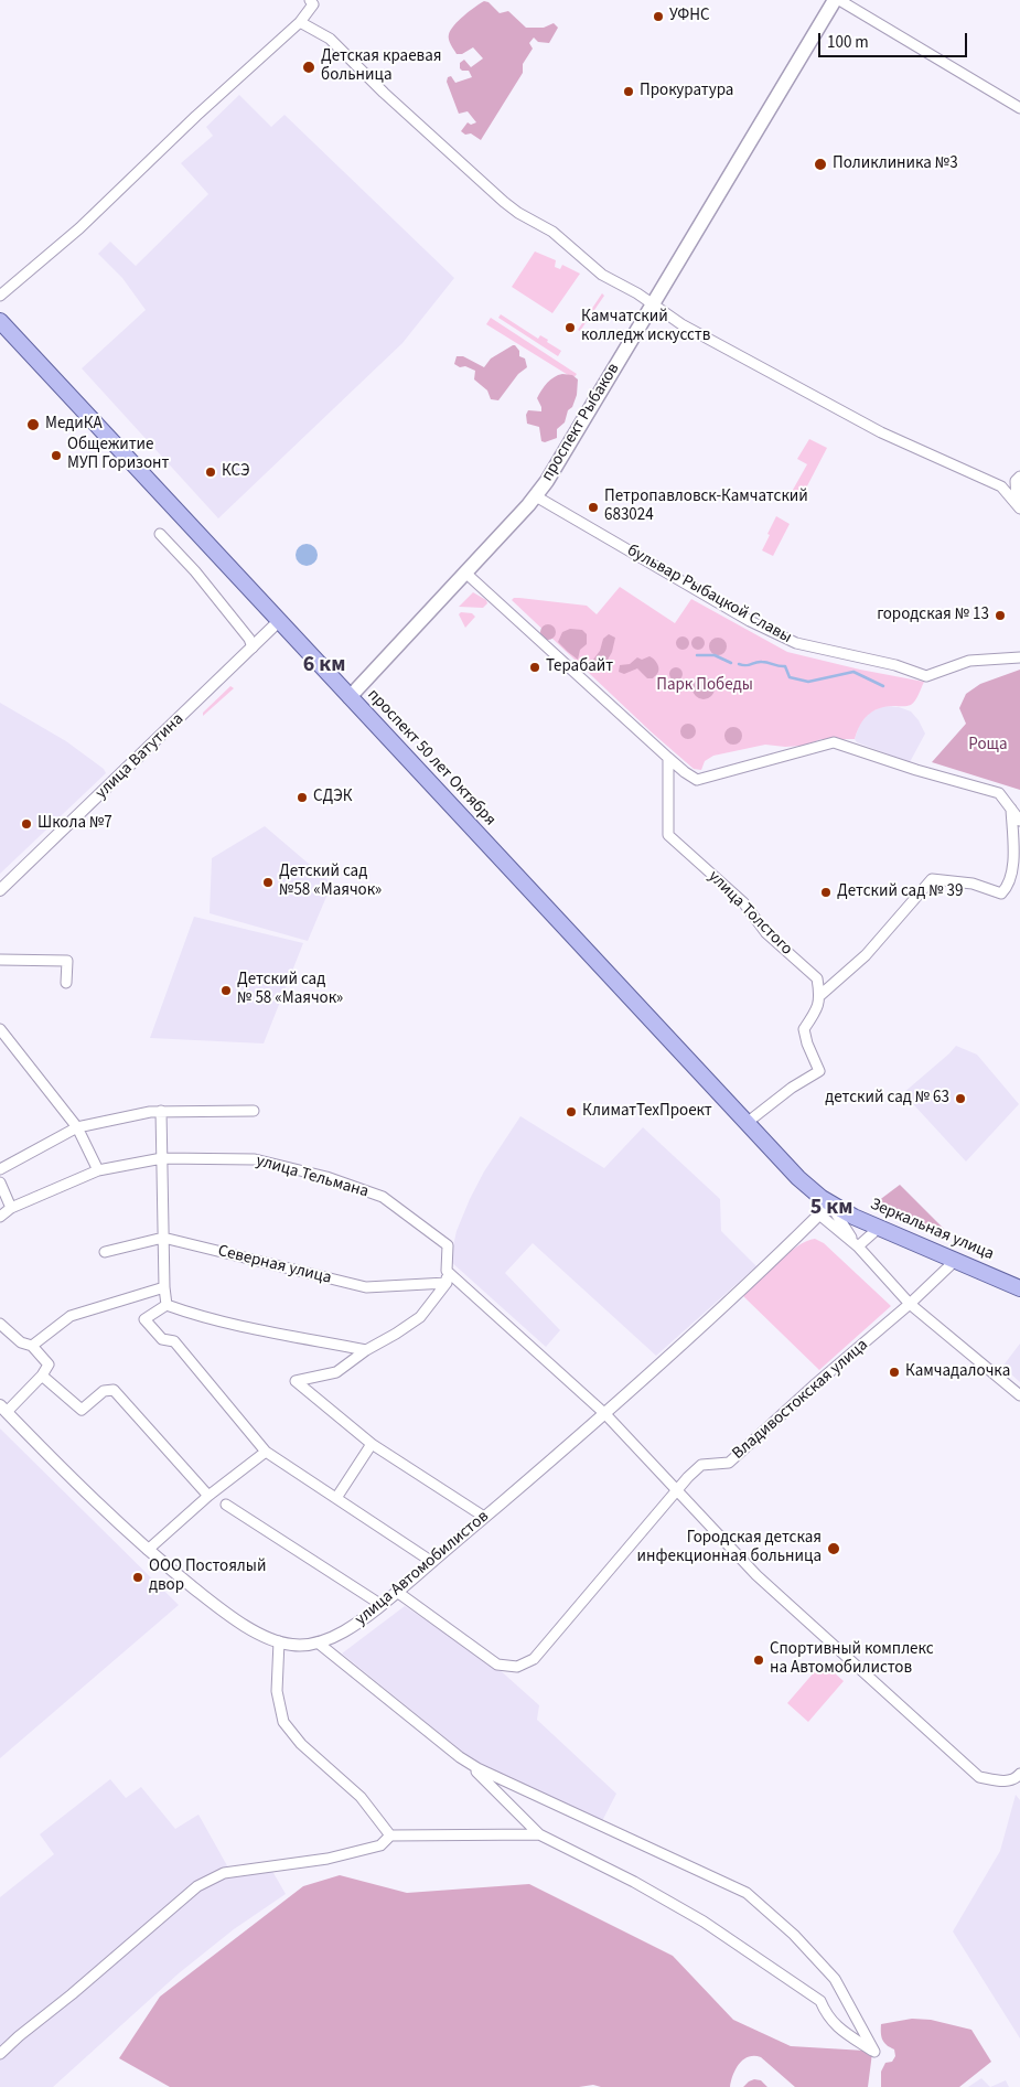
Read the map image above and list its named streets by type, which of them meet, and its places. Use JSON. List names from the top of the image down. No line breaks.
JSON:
{"streets":{"main road":["проспект Рыбаков","проспект 50 лет Октября","Зеркальная улица"],"street":["бульвар Рыбацкой Славы","улица Ватутина","улица Толстого","улица Тельмана","Северная улица","Владивостокская улица","улица Автомобилистов"]},"crossings":[["проспект Рыбаков","бульвар Рыбацкой Славы"],["проспект Рыбаков","проспект 50 лет Октября"],["улица Ватутина","проспект 50 лет Октября"],["проспект 50 лет Октября","Зеркальная улица"],["проспект 50 лет Октября","улица Автомобилистов"],["Зеркальная улица","Владивостокская улица"],["Зеркальная улица","улица Автомобилистов"],["Владивостокская улица","улица Автомобилистов"]],"districts":["6 км","5 км"],"parks":["Парк Победы","Роща"],"places":["УФНС","Детская краевая больница","Прокуратура","Поликлиника №3","Камчатский колледж искусств","МедиКА","Общежитие МУП Горизонт","КСЭ","Петропавловск-Камчатский 683024","городская № 13","Терабайт","СДЭК","Школа №7","Детский сад №58 «Маячок»","Детский сад № 39","Детский сад № 58 «Маячок»","детский сад № 63","КлиматТехПроект","Камчадалочка","Городская детская инфекционная больница","ООО Постоялый двор","Спортивный комплекс на Автомобилистов"],"scale_bar":"100 m"}
